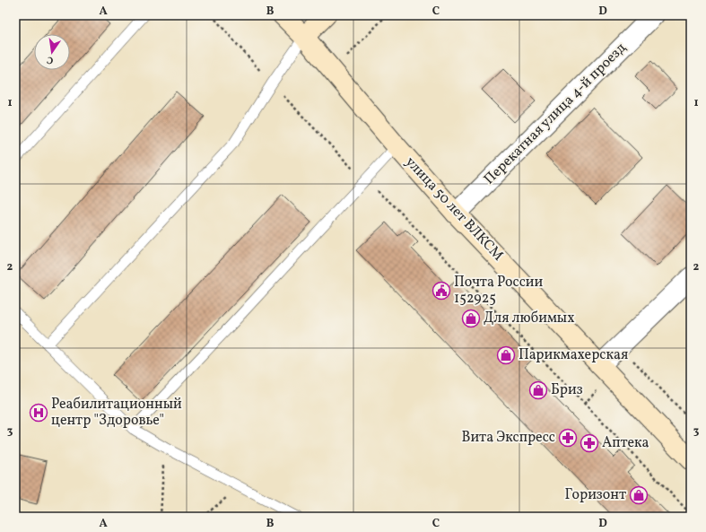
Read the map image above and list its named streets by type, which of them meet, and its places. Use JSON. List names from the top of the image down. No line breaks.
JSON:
{"streets":{"main road":["улица 50 лет ВЛКСМ"],"street":["Перекатная улица 4-й проезд"]},"crossings":[["Перекатная улица 4-й проезд","улица 50 лет ВЛКСМ"]],"places":{"public building":["Почта России 152925"],"shop":["Для любимых","Парикмахерская","Бриз","Горизонт"],"hospital":["Реабилитационный центр \"Здоровье\""],"pharmacy":["Вита Экспресс","Аптека"]},"north":"bottom","grid":{"columns":["A","B","C","D"],"rows":["1","2","3"]}}
